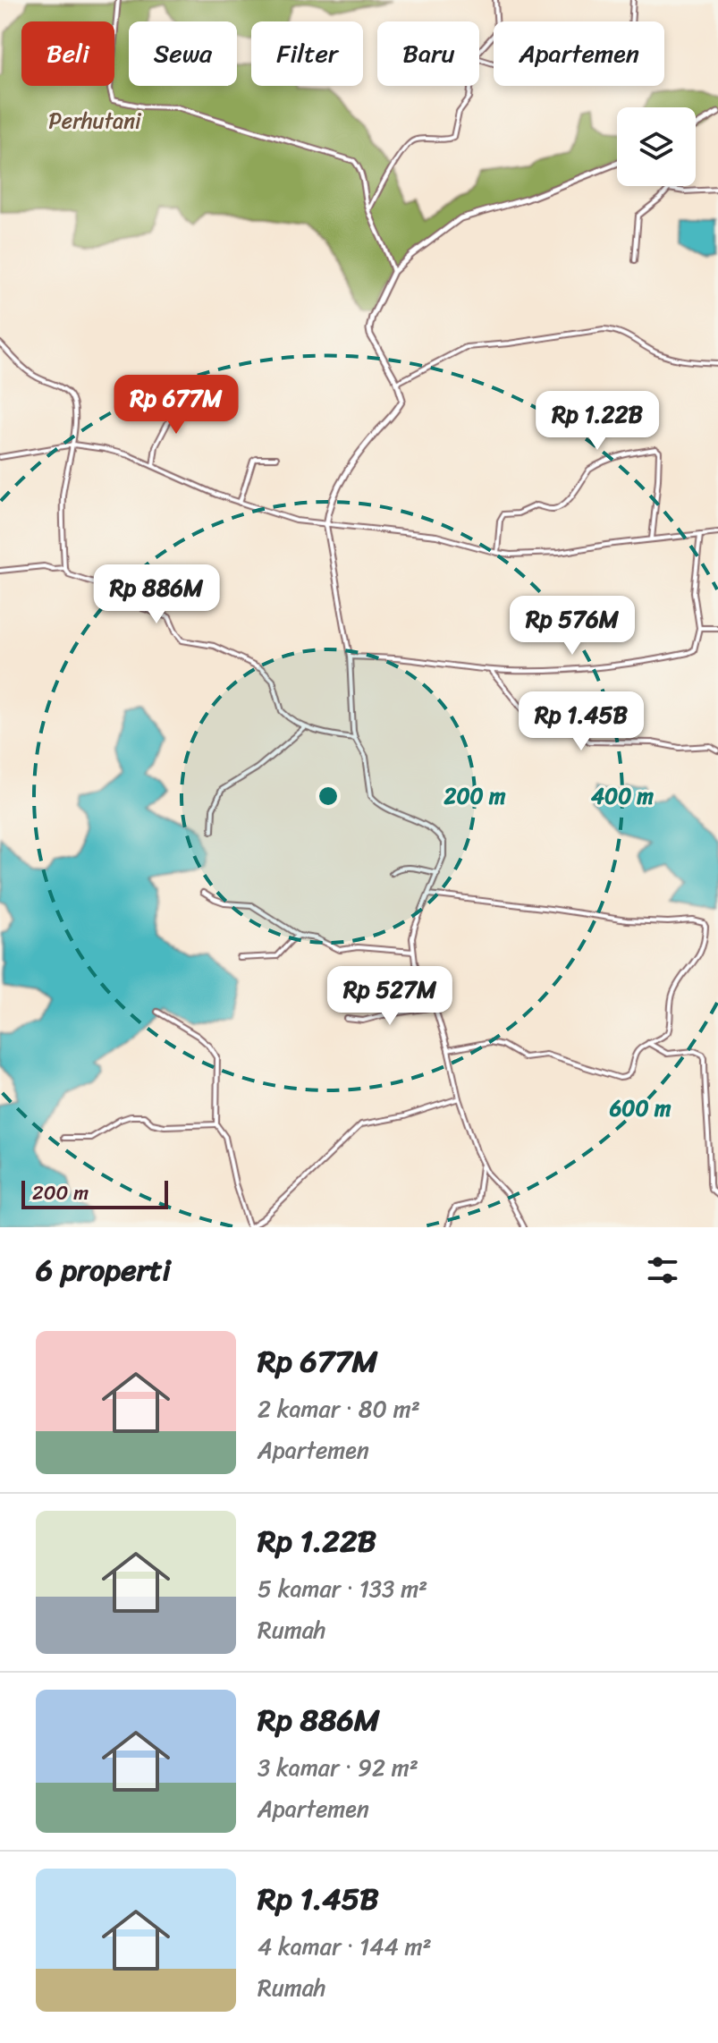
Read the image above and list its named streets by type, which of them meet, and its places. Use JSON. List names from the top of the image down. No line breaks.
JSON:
{"parks":["Perhutani"],"scale_bar":"200 m","page":{"chip":["Beli","Sewa","Filter","Baru","Apartemen"],"price":["Rp 677M","Rp 1.22B","Rp 886M","Rp 576M","Rp 1.45B","Rp 527M"],"scale":"200 m","heading":"6 properti","list":[{"name":"Rp 677M","note":"2 kamar · 80 m² · Apartemen"},{"name":"Rp 1.22B","note":"5 kamar · 133 m² · Rumah"},{"name":"Rp 886M","note":"3 kamar · 92 m² · Apartemen"},{"name":"Rp 1.45B","note":"4 kamar · 144 m² · Rumah"}]},"rings":["200 m","400 m","600 m"]}
